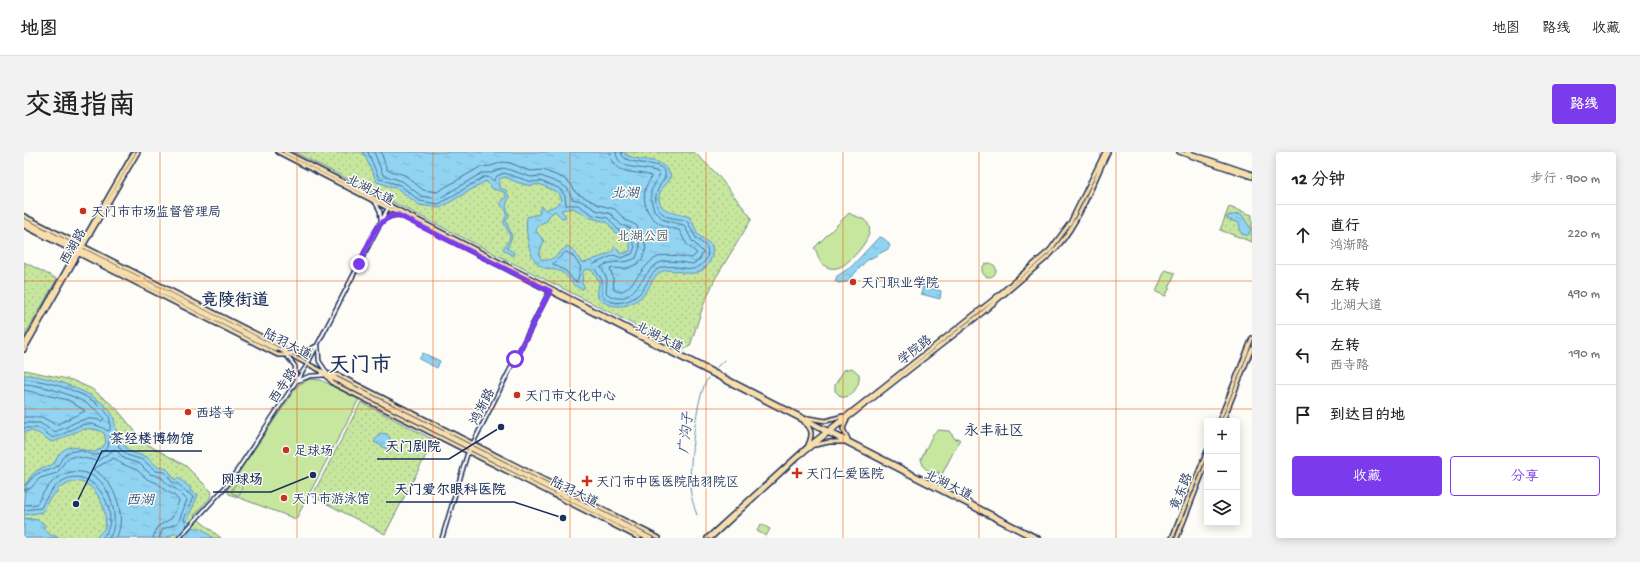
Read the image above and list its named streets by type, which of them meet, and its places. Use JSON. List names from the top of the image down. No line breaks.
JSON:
{"streets":{"main road":["北湖大道","西湖路","陆羽大道","学院路","竟东路"],"street":["西寺路","鸿渐路"]},"crossings":[["北湖大道","学院路"],["北湖大道","西寺路"],["北湖大道","鸿渐路"],["西湖路","陆羽大道"],["陆羽大道","西寺路"],["陆羽大道","鸿渐路"]],"districts":["竟陵街道","天门市","永丰社区"],"water":["北湖","广沟子","西湖"],"parks":["北湖公园"],"places":{"other":["天门市市场监督管理局","天门职业学院","天门市文化中心","西塔寺","天门剧院","足球场","网球场","天门市游泳馆","茶经楼博物馆","天门爱尔眼科医院"],"health":["天门仁爱医院","天门市中医医院陆羽院区"]},"page":{"header":"地图","nav":["地图","路线","收藏"],"title":"交通指南","buttons":["路线",["收藏","分享"]],"heading":["12 分钟","步行 · 900 m"],"list":[["直行","鸿渐路","220 m"],["左转","北湖大道","490 m"],["左转","西寺路","190 m"],"到达目的地"],"map_buttons":["+","−"]}}
